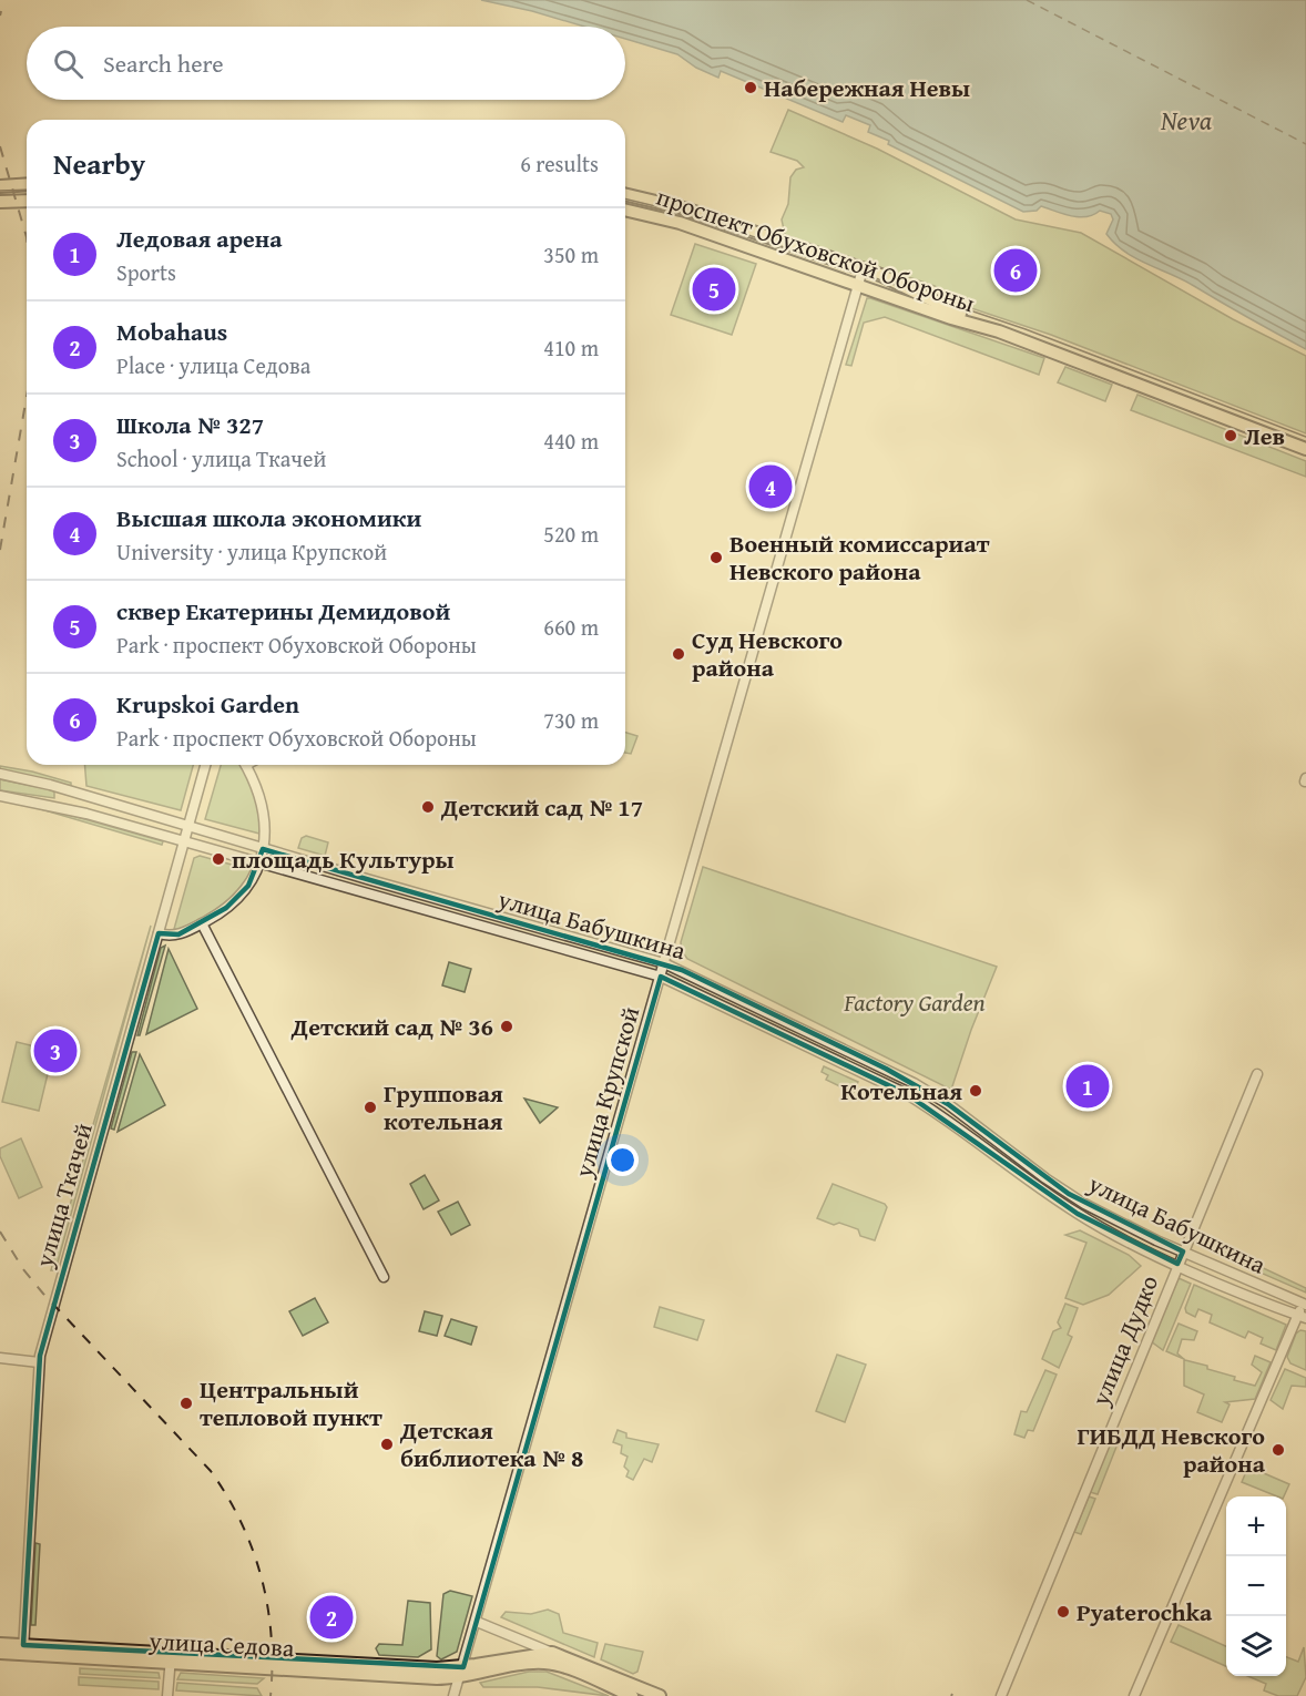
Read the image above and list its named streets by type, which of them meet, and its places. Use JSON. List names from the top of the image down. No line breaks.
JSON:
{"streets":{"main road":["проспект Обуховской Обороны","улица Седова"],"street":["улица Бабушкина","улица Крупской","улица Ткачей","улица Дудко"]},"crossings":[["проспект Обуховской Обороны","улица Крупской"],["улица Бабушкина","улица Крупской"],["улица Бабушкина","улица Ткачей"],["улица Бабушкина","улица Дудко"],["улица Крупской","улица Седова"],["улица Ткачей","улица Седова"]],"water":["Neva"],"parks":["Factory Garden"],"places":["Набережная Невы","Лев","Военный комиссариат Невского района","Суд Невского района","Детский сад № 17","площадь Культуры","Детский сад № 36","Котельная","Групповая котельная","Центральный тепловой пункт","Детская библиотека № 8","ГИБДД Невского района","Pyaterochka"],"page":{"search":"Search here","heading":["Nearby","6 results"],"list":[{"mark":"1","name":"Ледовая арена","note":"Sports","value":"350 m"},{"mark":"2","name":"Mobahaus","note":"Place · улица Седова","value":"410 m"},{"mark":"3","name":"Школа № 327","note":"School · улица Ткачей","value":"440 m"},{"mark":"4","name":"Высшая школа экономики","note":"University · улица Крупской","value":"520 m"},{"mark":"5","name":"сквер Екатерины Демидовой","note":"Park · проспект Обуховской Обороны","value":"660 m"},{"mark":"6","name":"Krupskoi Garden","note":"Park · проспект Обуховской Обороны","value":"730 m"}],"pins":["6","5","4","3","1","2"],"map_buttons":["+","−"]}}
